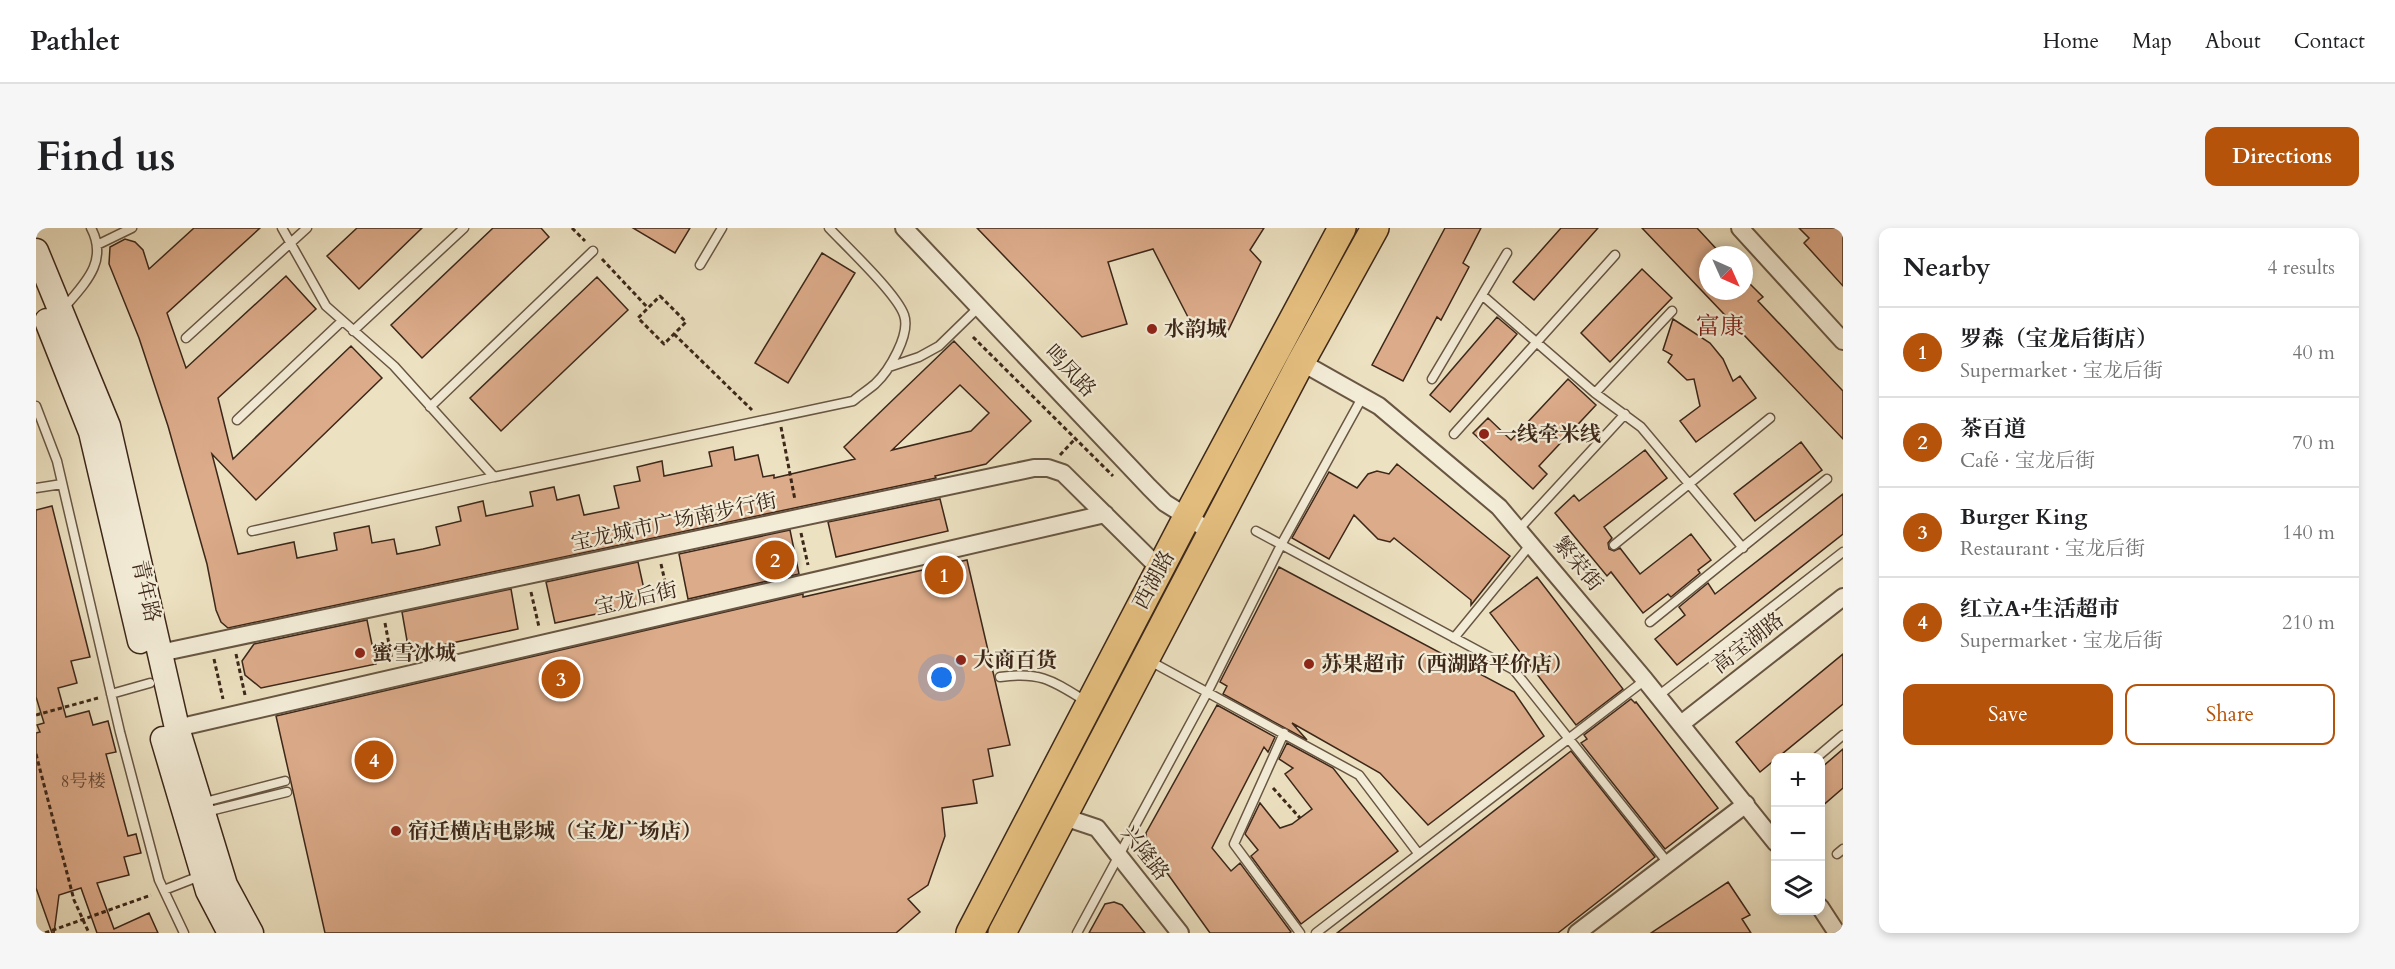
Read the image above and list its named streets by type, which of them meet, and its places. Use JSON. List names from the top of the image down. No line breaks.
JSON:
{"streets":{"main road":["西湖路"],"street":["鸣凤路","宝龙城市广场南步行街","繁荣街","青年路","宝龙后街","高宝湖路","兴隆路"]},"crossings":[["鸣凤路","西湖路"],["宝龙城市广场南步行街","西湖路"],["宝龙城市广场南步行街","青年路"],["宝龙城市广场南步行街","宝龙后街"],["繁荣街","西湖路"],["繁荣街","高宝湖路"],["西湖路","兴隆路"],["青年路","宝龙后街"]],"districts":["富康"],"places":["水韵城","一线牵米线","蜜雪冰城","大商百货","苏果超市（西湖路平价店）","宿迁横店电影城（宝龙广场店）"],"house_numbers":["8号楼"],"north":"bottom right","page":{"header":"Pathlet","nav":["Home","Map","About","Contact"],"buttons":["Directions",["Save","Share"]],"title":"Find us","heading":["Nearby","4 results"],"list":[{"mark":"1","name":"罗森（宝龙后街店）","note":"Supermarket · 宝龙后街","value":"40 m"},{"mark":"2","name":"茶百道","note":"Café · 宝龙后街","value":"70 m"},{"mark":"3","name":"Burger King","note":"Restaurant · 宝龙后街","value":"140 m"},{"mark":"4","name":"红立A+生活超市","note":"Supermarket · 宝龙后街","value":"210 m"}],"pins":["2","1","3","4"],"map_buttons":["+","−"]}}
